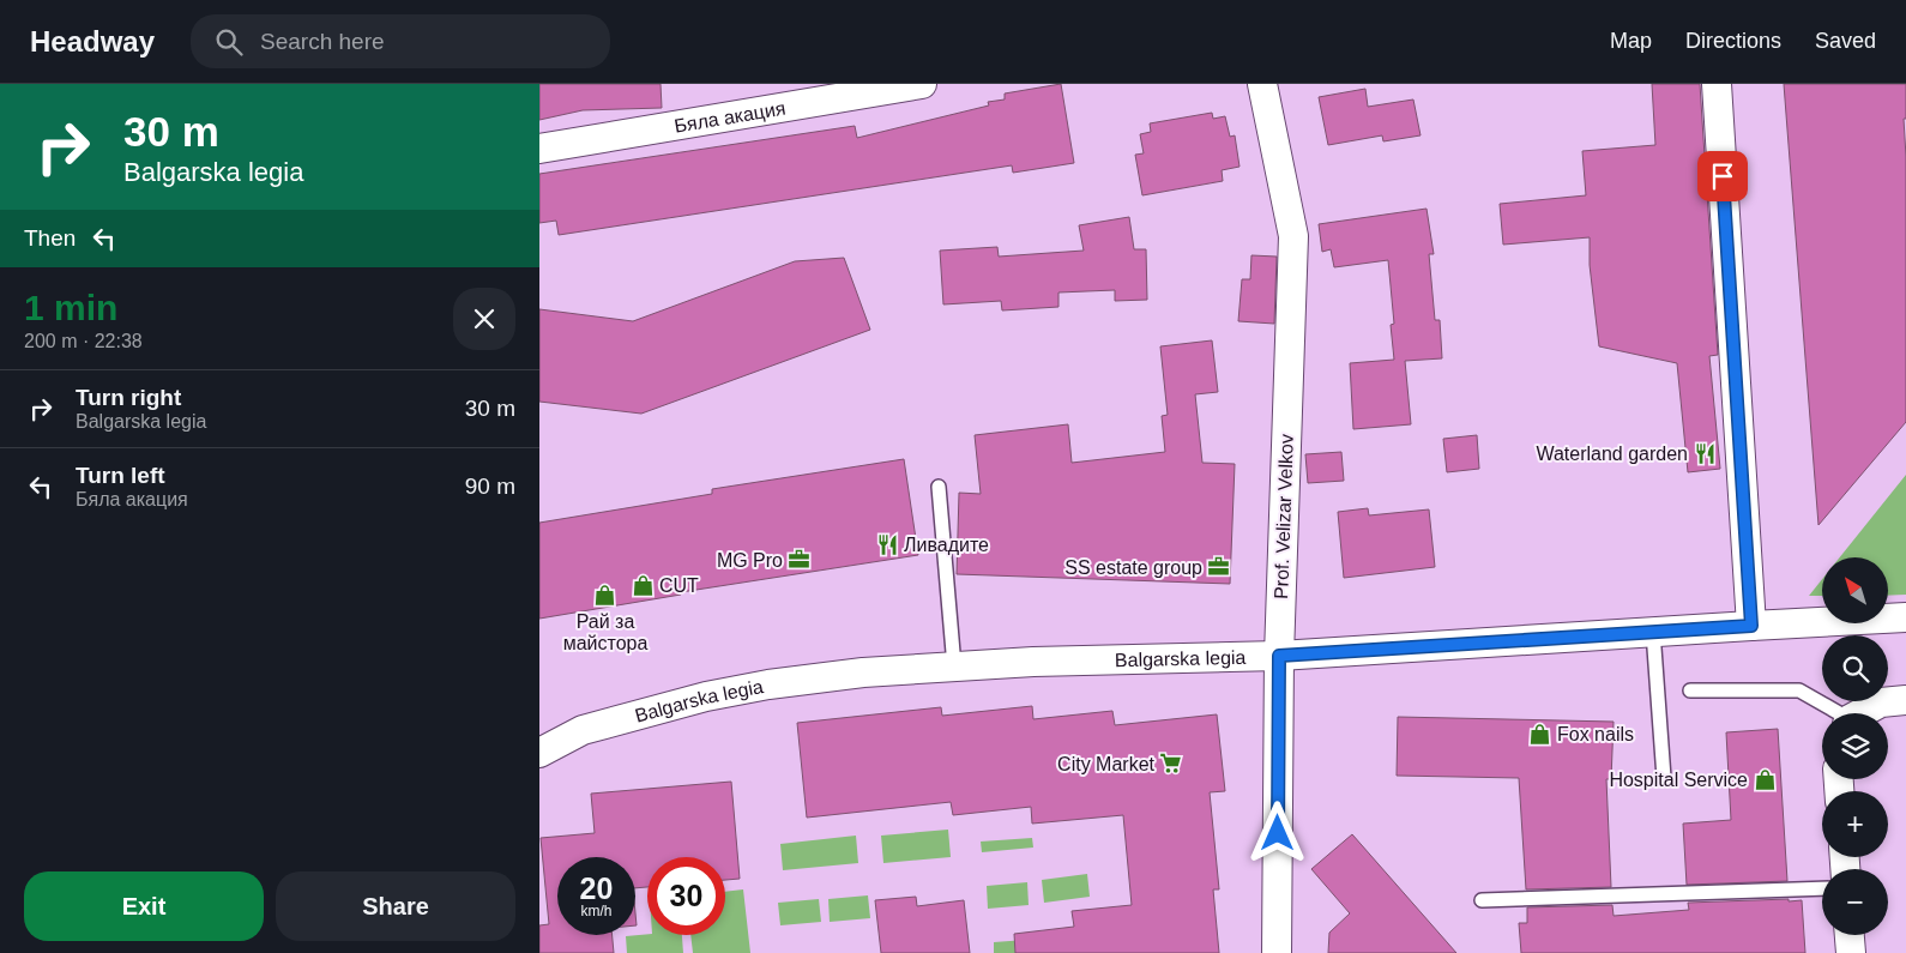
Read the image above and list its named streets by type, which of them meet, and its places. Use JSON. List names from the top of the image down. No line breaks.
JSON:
{"streets":{"street":["Бяла акация","Prof. Velizar Velkov","Balgarska legia"]},"crossings":[["Prof. Velizar Velkov","Balgarska legia"]],"places":{"restaurant":["Waterland garden","Ливадите"],"office":["MG Pro","SS estate group"],"shop":["CUT","Рай за майстора","Fox nails","Hospital Service"],"supermarket":["City Market"]},"north":"top left","page":{"header":"Headway","search":"Search here","nav":["Map","Directions","Saved"],"turn":["30 m","Balgarska legia"],"then":"Then","heading":["1 min","200 m · 22:38"],"list":[{"name":"Turn right","note":"Balgarska legia","value":"30 m"},{"name":"Turn left","note":"Бяла акация","value":"90 m"}],"map_buttons":["+","−"],"speed":"20 km/h","limit":"30","buttons":["Exit","Share"]}}
